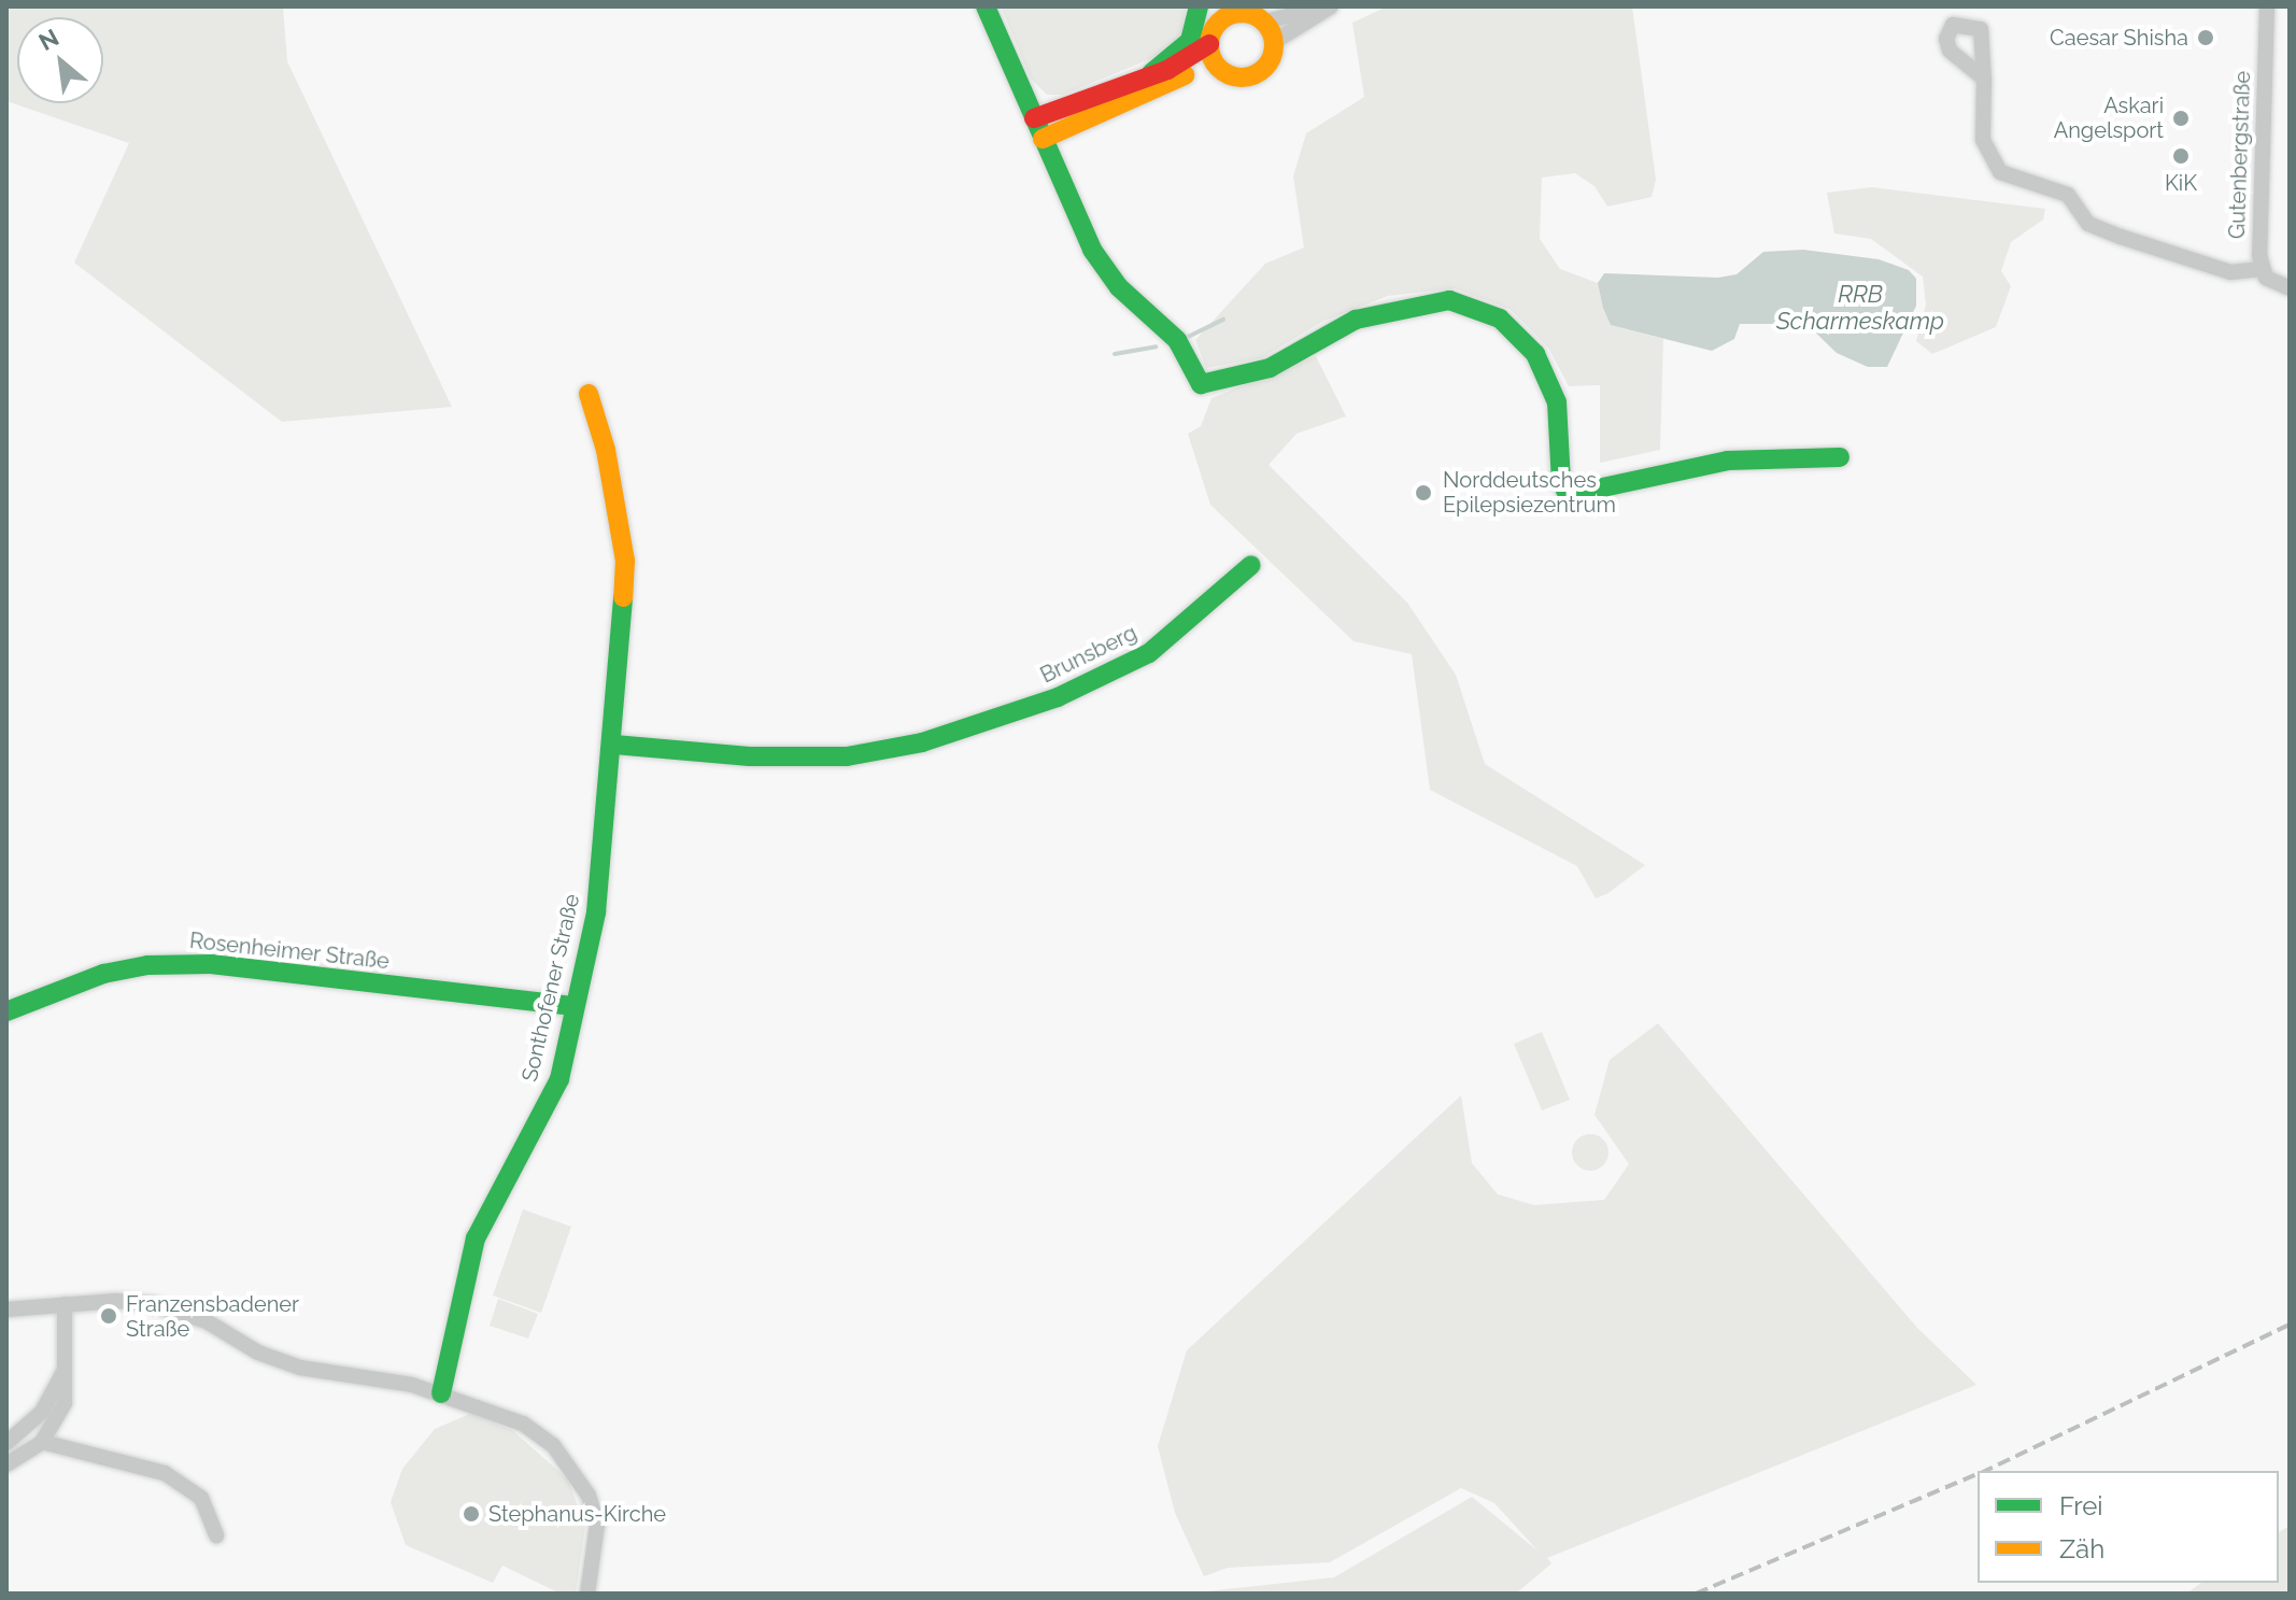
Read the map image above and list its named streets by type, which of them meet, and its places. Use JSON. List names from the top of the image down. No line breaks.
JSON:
{"streets":{"main road":["Brunsberg","Rosenheimer Straße","Sonthofener Straße"],"street":["Gutenbergstraße"]},"crossings":[["Brunsberg","Sonthofener Straße"],["Rosenheimer Straße","Sonthofener Straße"]],"water":["RRB Scharmeskamp"],"places":["Caesar Shisha","Askari Angelsport","KiK","Norddeutsches Epilepsiezentrum","Franzensbadener Straße","Stephanus-Kirche"],"legend":["Frei","Zäh"],"north":"top left"}
